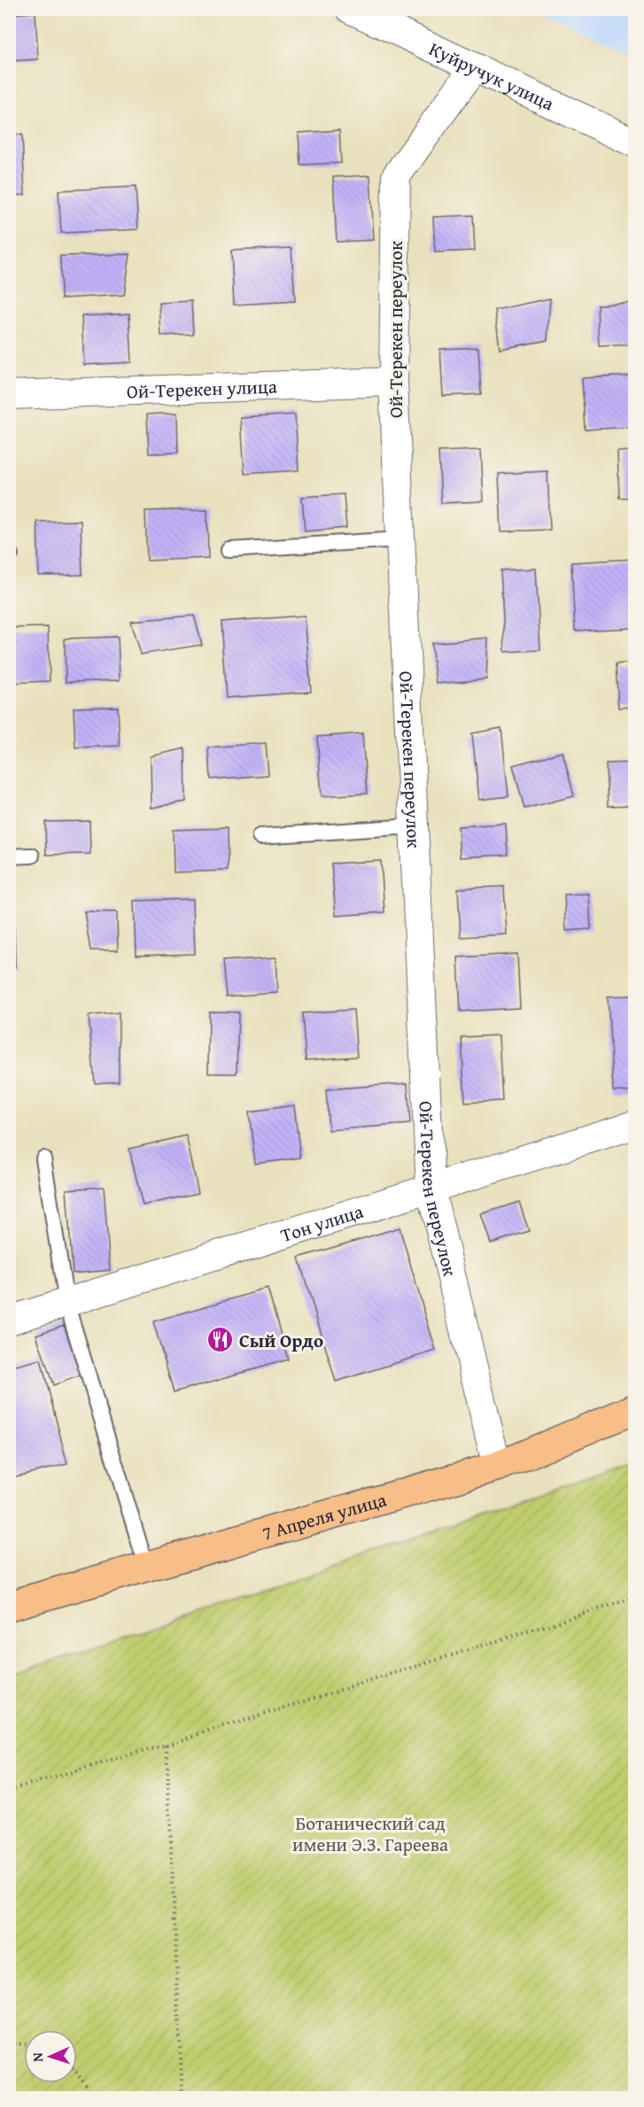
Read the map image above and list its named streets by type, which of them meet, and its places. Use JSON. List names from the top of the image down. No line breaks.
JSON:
{"streets":{"main road":["7 Апреля улица"],"street":["Куйручук улица","Ой-Терекен переулок","Ой-Терекен улица","Тон улица"]},"crossings":[["Куйручук улица","Ой-Терекен переулок"],["Ой-Терекен переулок","Ой-Терекен улица"],["Ой-Терекен переулок","Тон улица"],["Ой-Терекен переулок","7 Апреля улица"]],"parks":["Ботанический сад имени Э.З. Гареева"],"places":{"restaurant":["Сый Ордо"]},"north":"left"}
